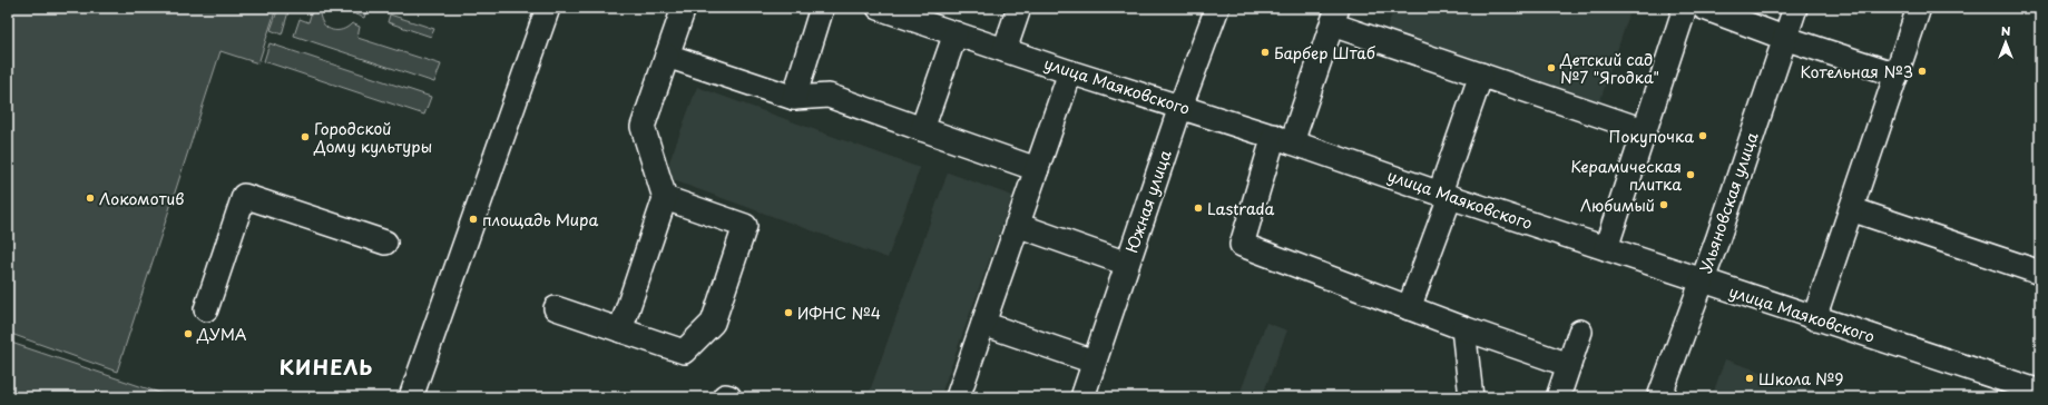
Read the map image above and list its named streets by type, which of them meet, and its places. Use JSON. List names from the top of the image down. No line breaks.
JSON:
{"streets":{"street":["улица Маяковского","Южная улица","Ульяновская улица"]},"crossings":[["улица Маяковского","Южная улица"],["улица Маяковского","Ульяновская улица"]],"districts":["КИНЕЛЬ"],"places":["Барбер Штаб","Детский сад №7 \"Ягодка\"","Котельная №3","Покупочка","Городской Дому культуры","Керамическая плитка","Локомотив","Любимый","Lastrada","площадь Мира","ИФНС №4","ДУМА","Школа №9"],"north":"top"}
